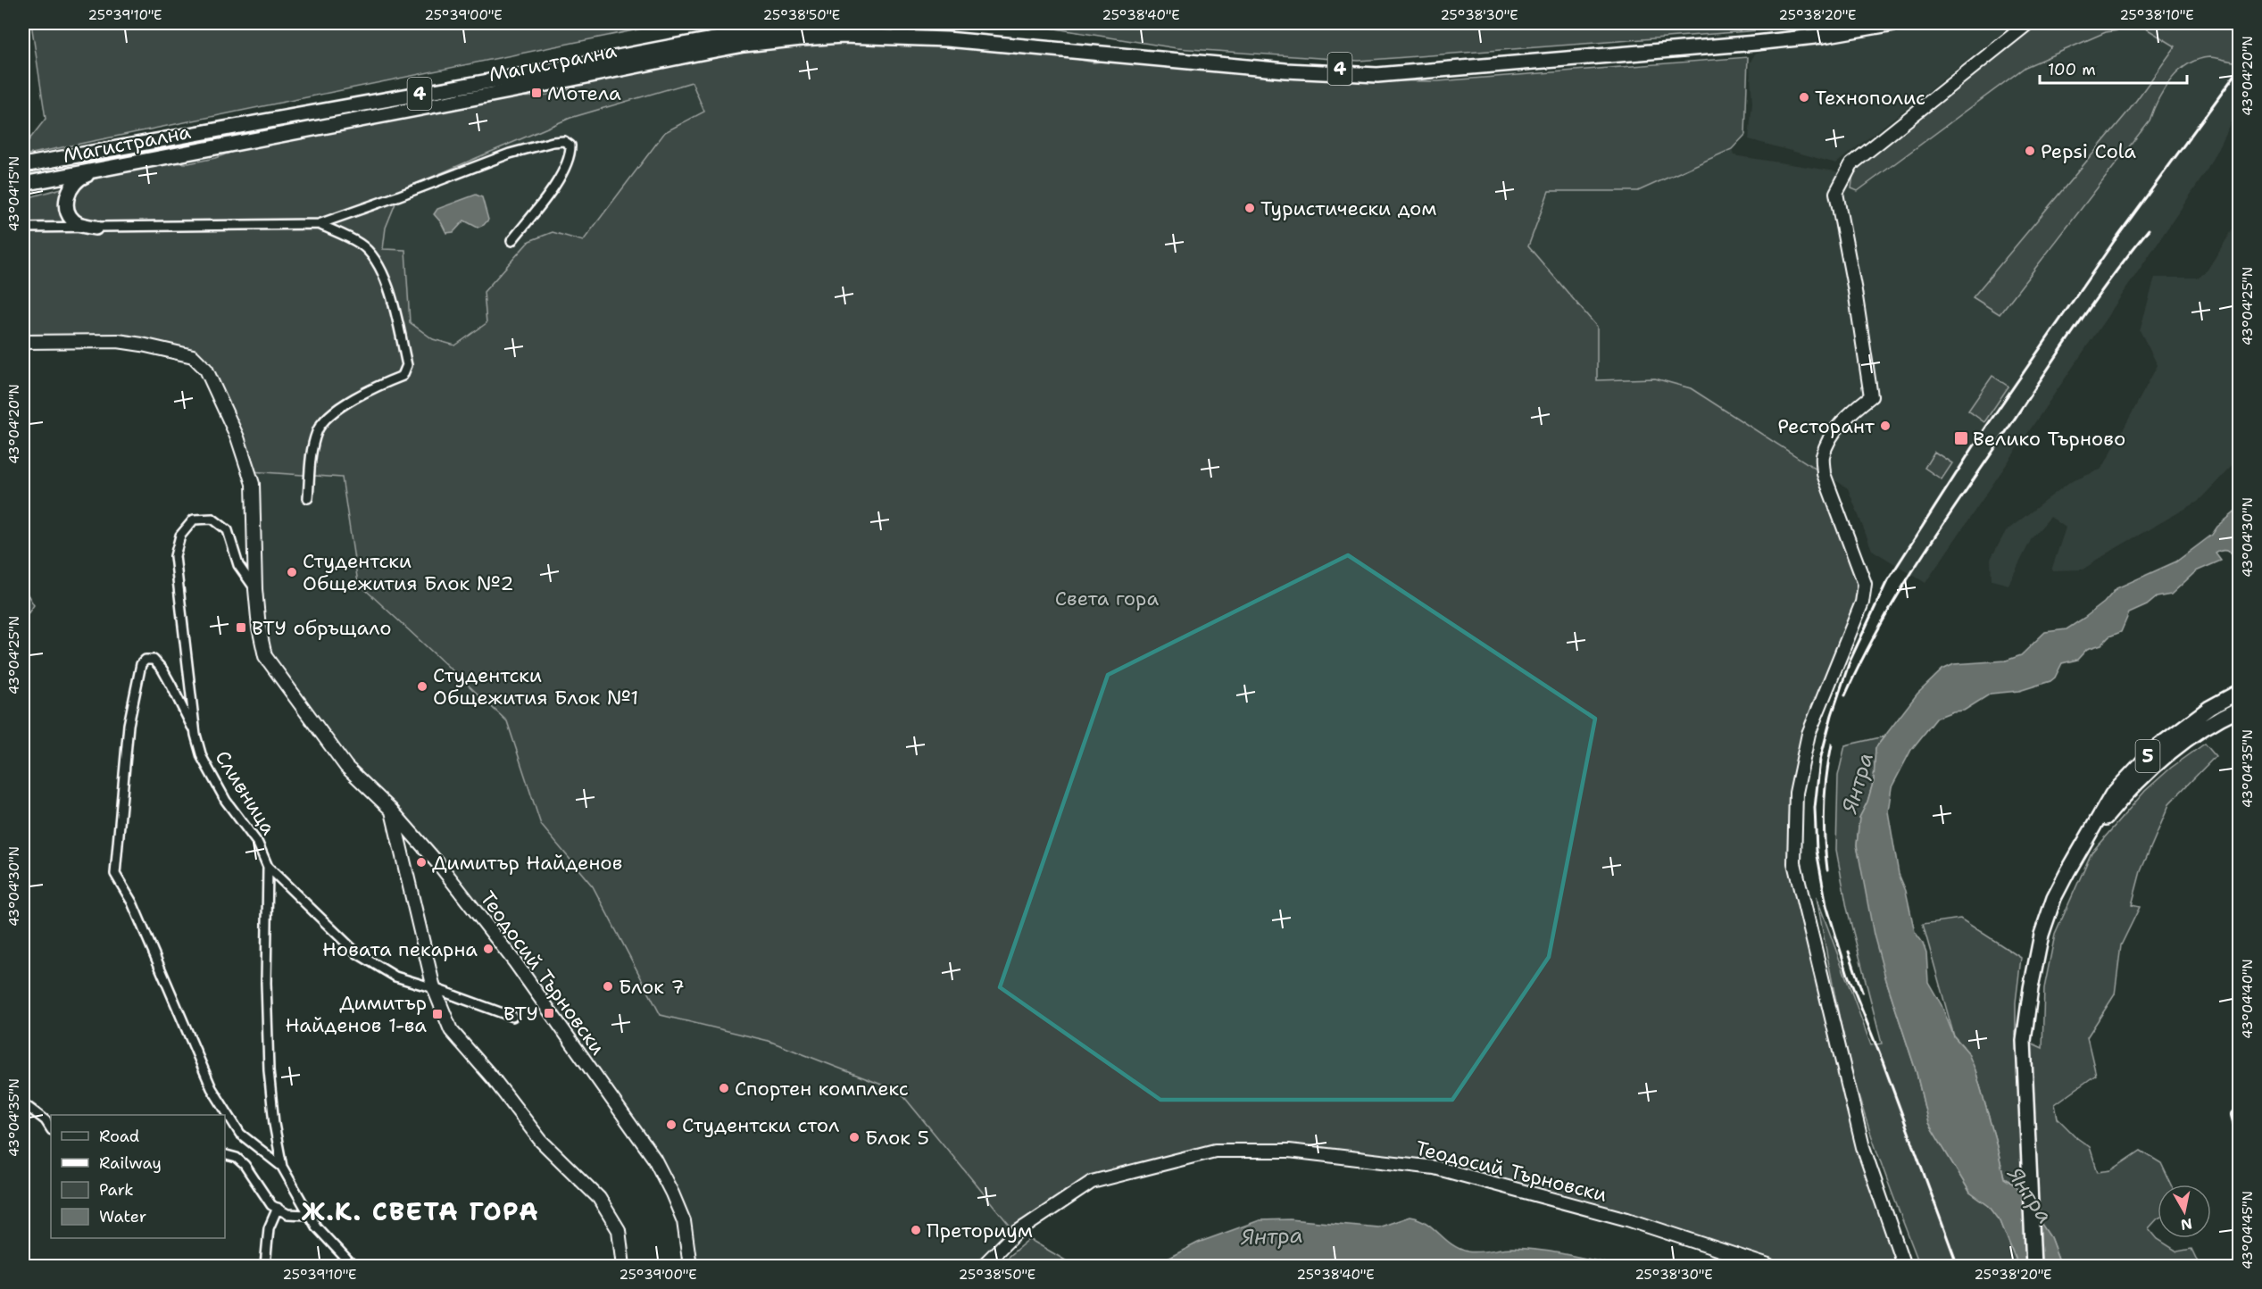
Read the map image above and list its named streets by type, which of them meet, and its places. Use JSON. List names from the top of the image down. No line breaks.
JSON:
{"streets":{"main road":["Магистрална","4","5"],"street":["Сливница","Теодосий Търновски"]},"crossings":[["Сливница","Теодосий Търновски"]],"districts":["Ж.К. СВЕТА ГОРА"],"water":["Янтра"],"parks":["Света гора"],"places":{"transit":["Мотела","Велико Търново","ВТУ обръщало","ВТУ","Димитър Найденов 1-ва"],"other":["Технополис","Pepsi Cola","Туристически дом","Ресторант","Студентски Общежития Блок №2","Студентски Общежития Блок №1","Димитър Найденов","Новата пекарна","Блок 7","Спортен комплекс","Студентски стол","Блок 5","Преториум"]},"legend":["Road","Railway","Park","Water"],"scale_bar":"100 m","north":"bottom","coordinates":["25°39'10\"E","25°39'00\"E","25°38'50\"E","25°38'40\"E","25°38'30\"E","25°38'20\"E","25°38'10\"E","43°04'20\"N","43°04'15\"N","43°04'25\"N","43°04'30\"N","43°04'35\"N","43°04'40\"N","43°04'45\"N"]}
